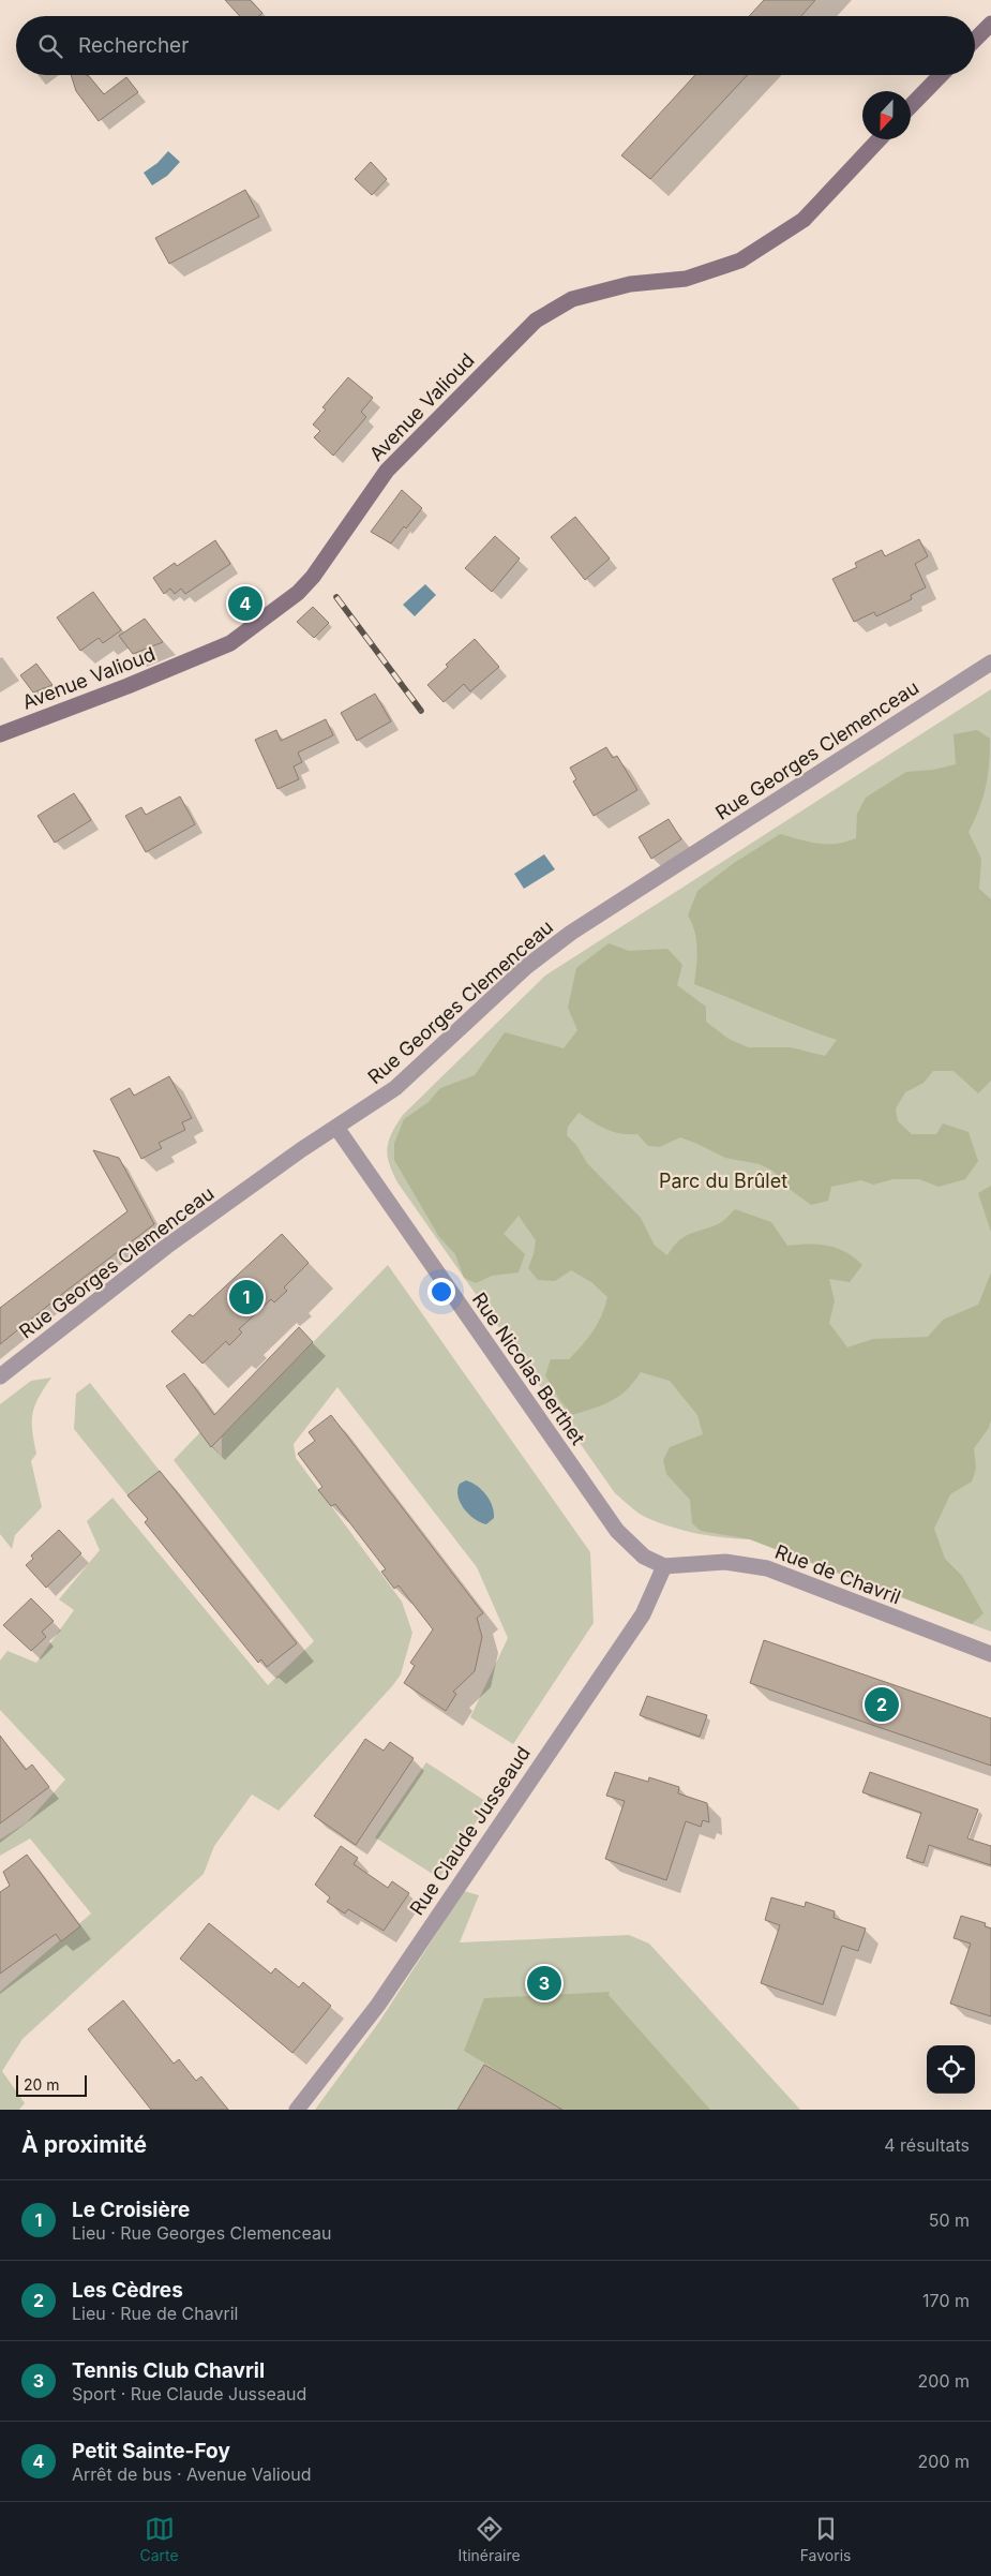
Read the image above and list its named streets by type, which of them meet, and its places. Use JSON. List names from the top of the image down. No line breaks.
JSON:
{"streets":{"main road":["Avenue Valioud"],"street":["Rue Georges Clemenceau","Rue Nicolas Berthet","Rue de Chavril","Rue Claude Jusseaud"]},"crossings":[["Rue Georges Clemenceau","Rue Nicolas Berthet"],["Rue Nicolas Berthet","Rue de Chavril"],["Rue Nicolas Berthet","Rue Claude Jusseaud"],["Rue de Chavril","Rue Claude Jusseaud"]],"parks":["Parc du Brûlet"],"scale_bar":"20 m","north":"bottom","page":{"search":"Rechercher","pins":["4","1","2","3"],"scale":"20 m","heading":["À proximité","4 résultats"],"list":[{"mark":"1","name":"Le Croisière","note":"Lieu · Rue Georges Clemenceau","value":"50 m"},{"mark":"2","name":"Les Cèdres","note":"Lieu · Rue de Chavril","value":"170 m"},{"mark":"3","name":"Tennis Club Chavril","note":"Sport · Rue Claude Jusseaud","value":"200 m"},{"mark":"4","name":"Petit Sainte-Foy","note":"Arrêt de bus · Avenue Valioud","value":"200 m"}],"nav":["Carte","Itinéraire","Favoris"]}}
